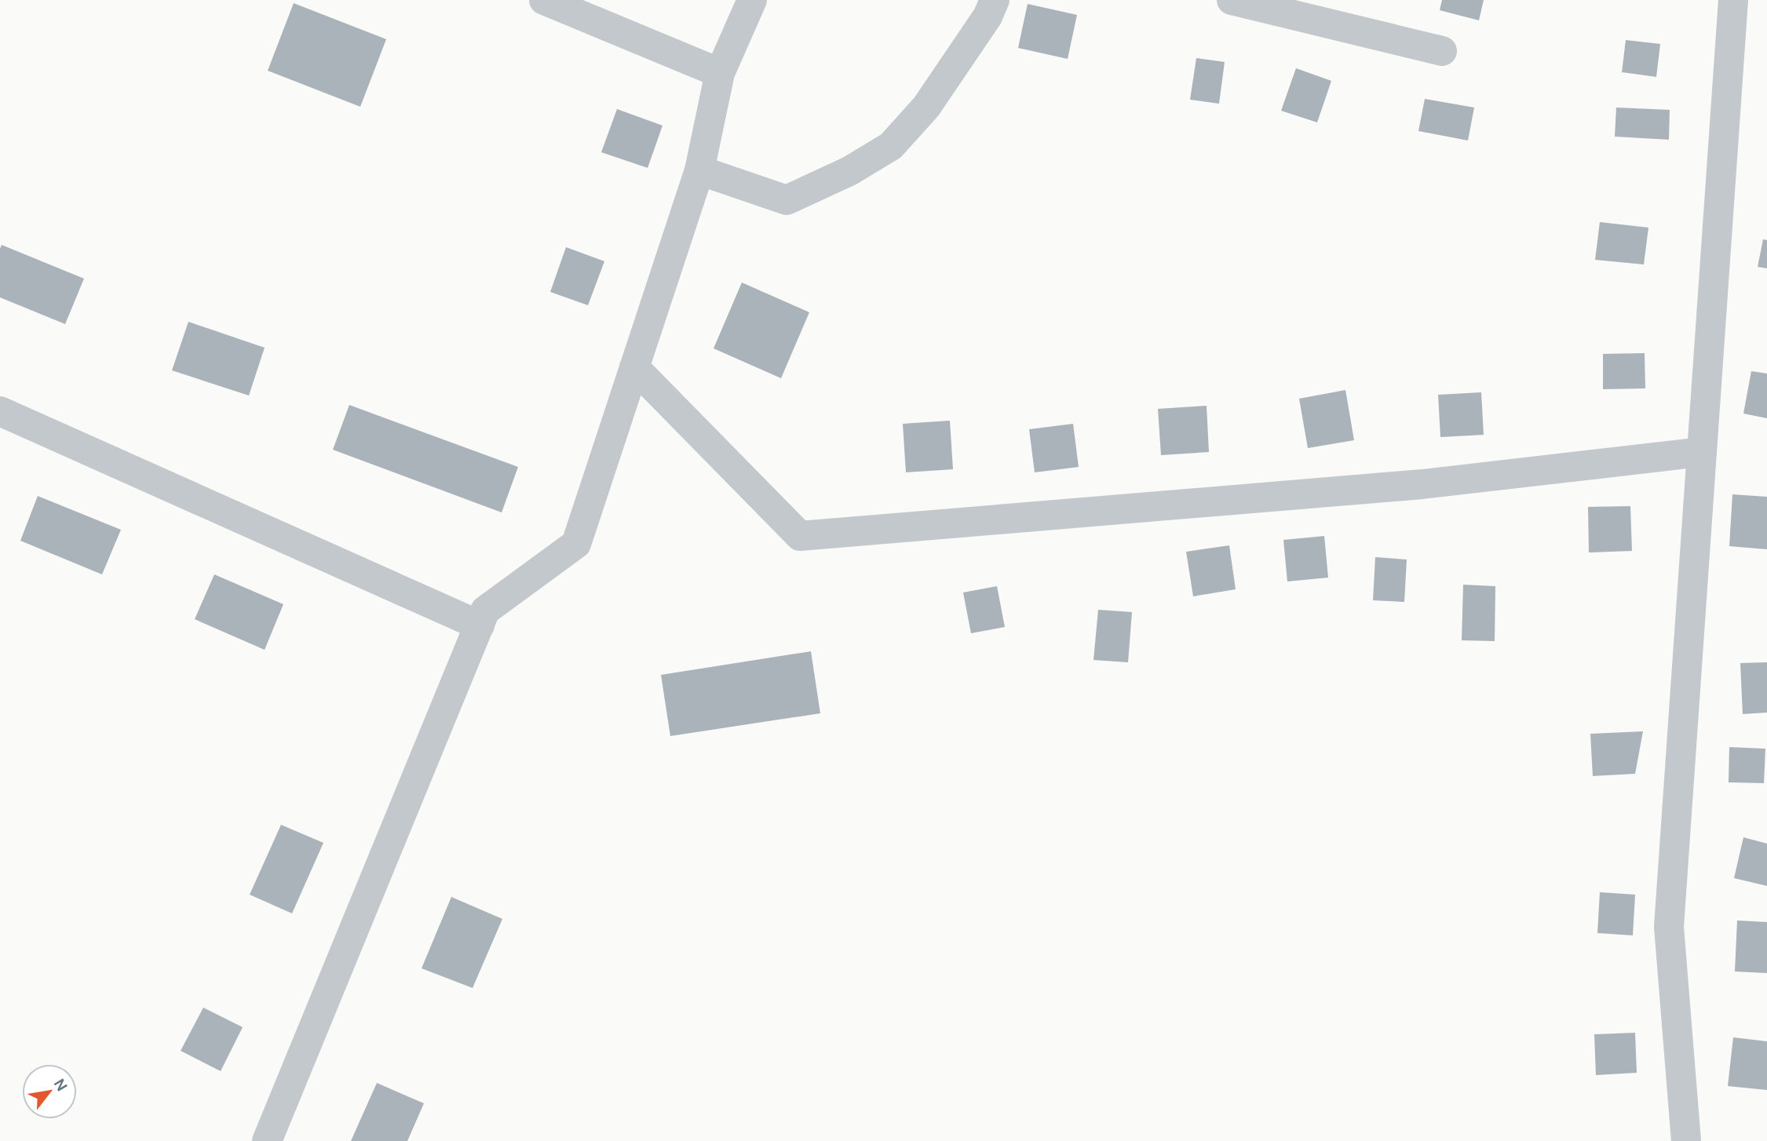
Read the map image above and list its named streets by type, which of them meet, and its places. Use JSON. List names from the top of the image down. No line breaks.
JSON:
{"north":"top right"}
